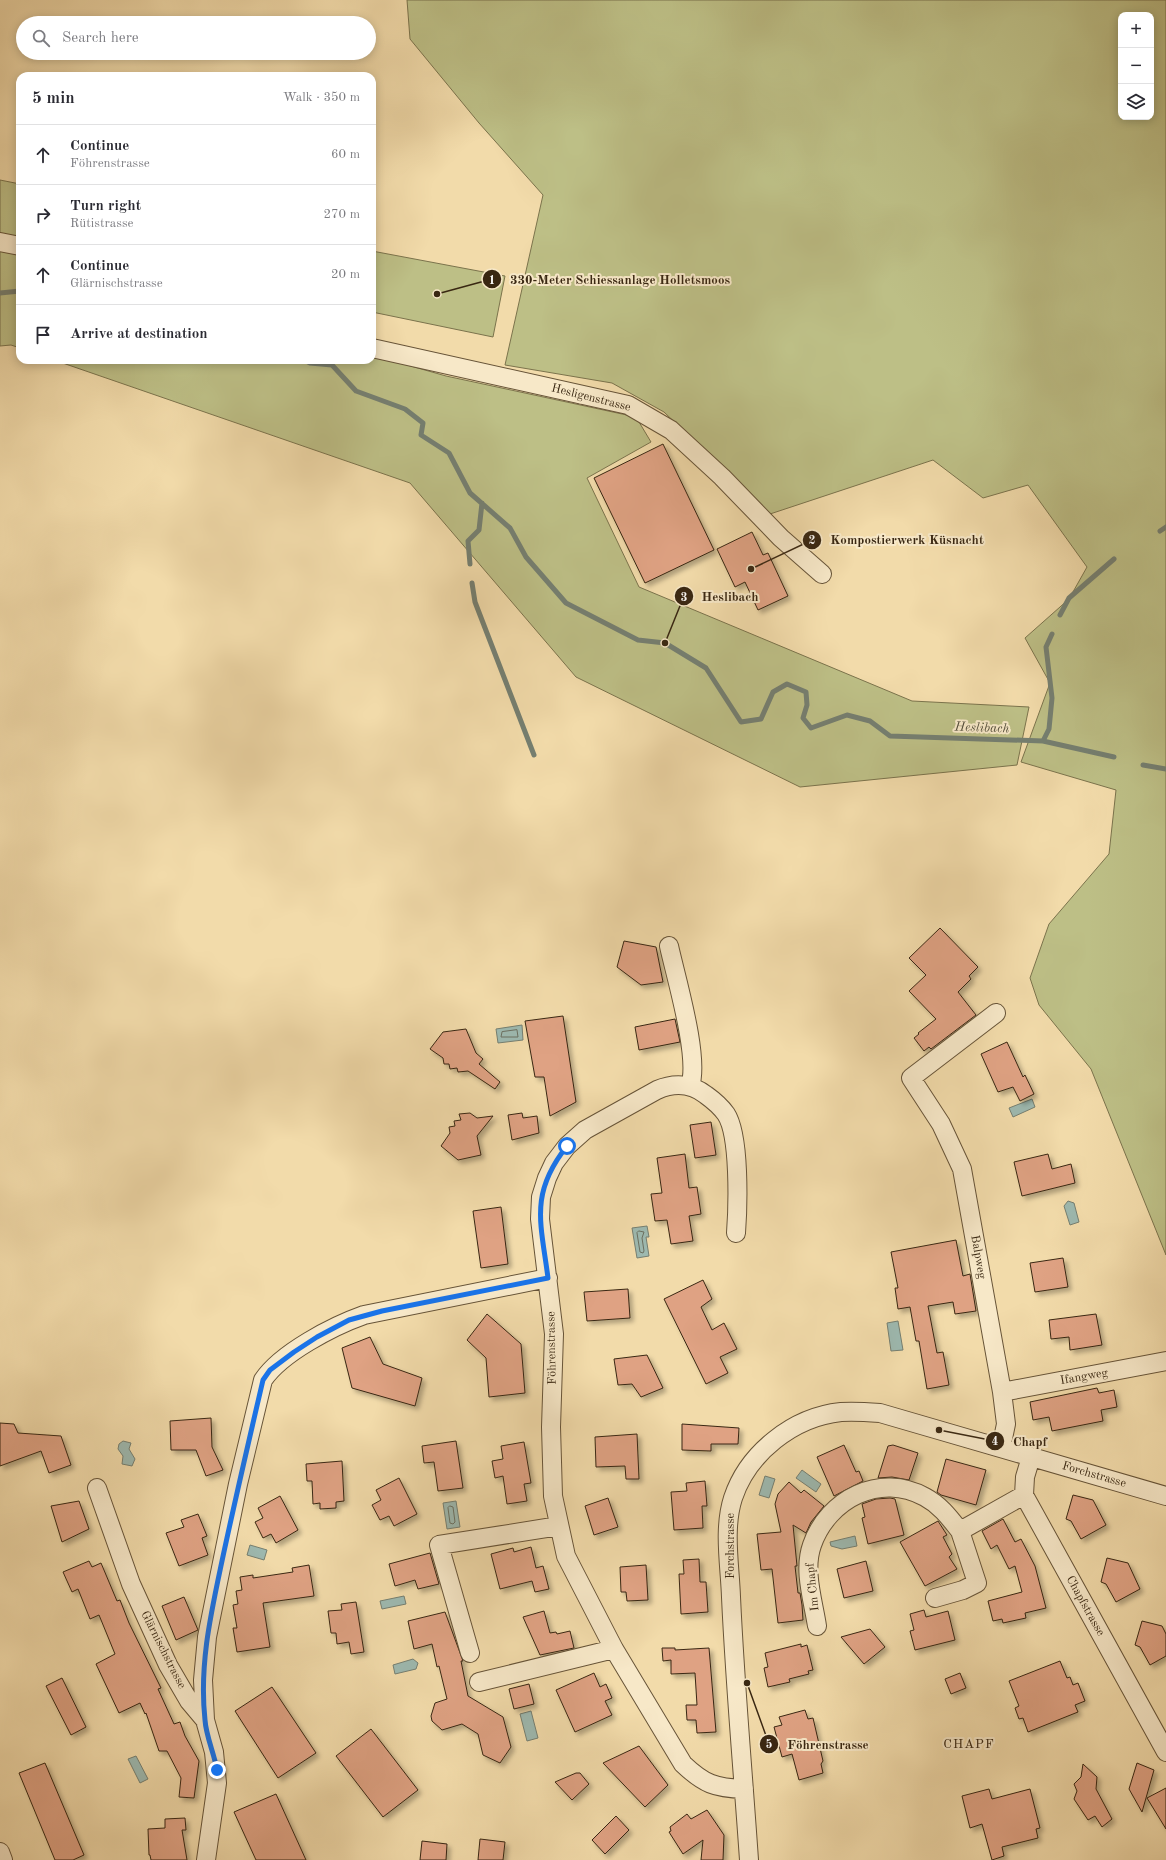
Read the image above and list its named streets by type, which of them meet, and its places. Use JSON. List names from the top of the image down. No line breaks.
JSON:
{"streets":{"street":["Hesligenstrasse","Balpweg","Föhrenstrasse","Ifangweg","Forchstrasse","Im Chapf","Chapfstrasse","Glärnischstrasse"]},"crossings":[["Balpweg","Ifangweg"],["Balpweg","Forchstrasse"],["Föhrenstrasse","Forchstrasse"]],"districts":["CHAPF"],"water":["Heslibach"],"places":["330-Meter Schiessanlage Holletsmoos","Kompostierwerk Küsnacht","Heslibach","Chapf","Föhrenstrasse"],"page":{"map_buttons":["+","−"],"search":"Search here","heading":["5 min","Walk · 350 m"],"list":[["Continue","Föhrenstrasse","60 m"],["Turn right","Rütistrasse","270 m"],["Continue","Glärnischstrasse","20 m"],"Arrive at destination"]}}
